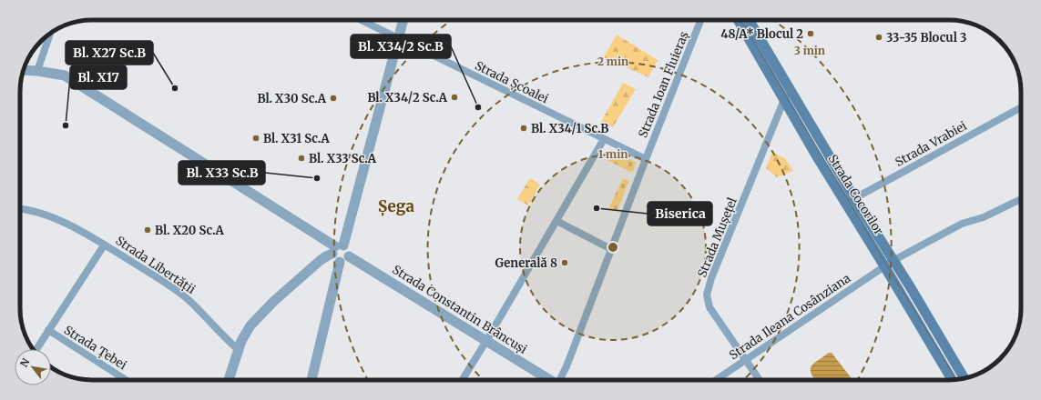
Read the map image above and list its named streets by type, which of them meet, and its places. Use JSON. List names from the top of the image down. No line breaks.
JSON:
{"streets":{"main road":["Strada Cocorilor"],"street":["Strada Școalei","Strada Ioan Fluieraș","Strada Vrabiei","Strada Mușețel","Strada Libertății","Strada Constantin Brâncuși","Strada Ileana Cosânziana","Strada Țebei"]},"crossings":[["Strada Școalei","Strada Ioan Fluieraș"],["Strada Vrabiei","Strada Cocorilor"],["Strada Cocorilor","Strada Mușețel"],["Strada Cocorilor","Strada Ileana Cosânziana"],["Strada Mușețel","Strada Ileana Cosânziana"]],"districts":["Șega"],"places":["48/A* Blocul 2","33-35 Blocul 3","Bl. X27 Sc.B","Bl. X34/2 Sc.A","Bl. X30 Sc.A","Bl. X34/2 Sc.B","Bl. X17","Bl. X34/1 Sc.B","Bl. X31 Sc.A","Bl. X33 Sc.A","Bl. X33 Sc.B","Biserica","Bl. X20 Sc.A","Generală 8"],"north":"top left","rings":["3 min","2 min","1 min"]}
